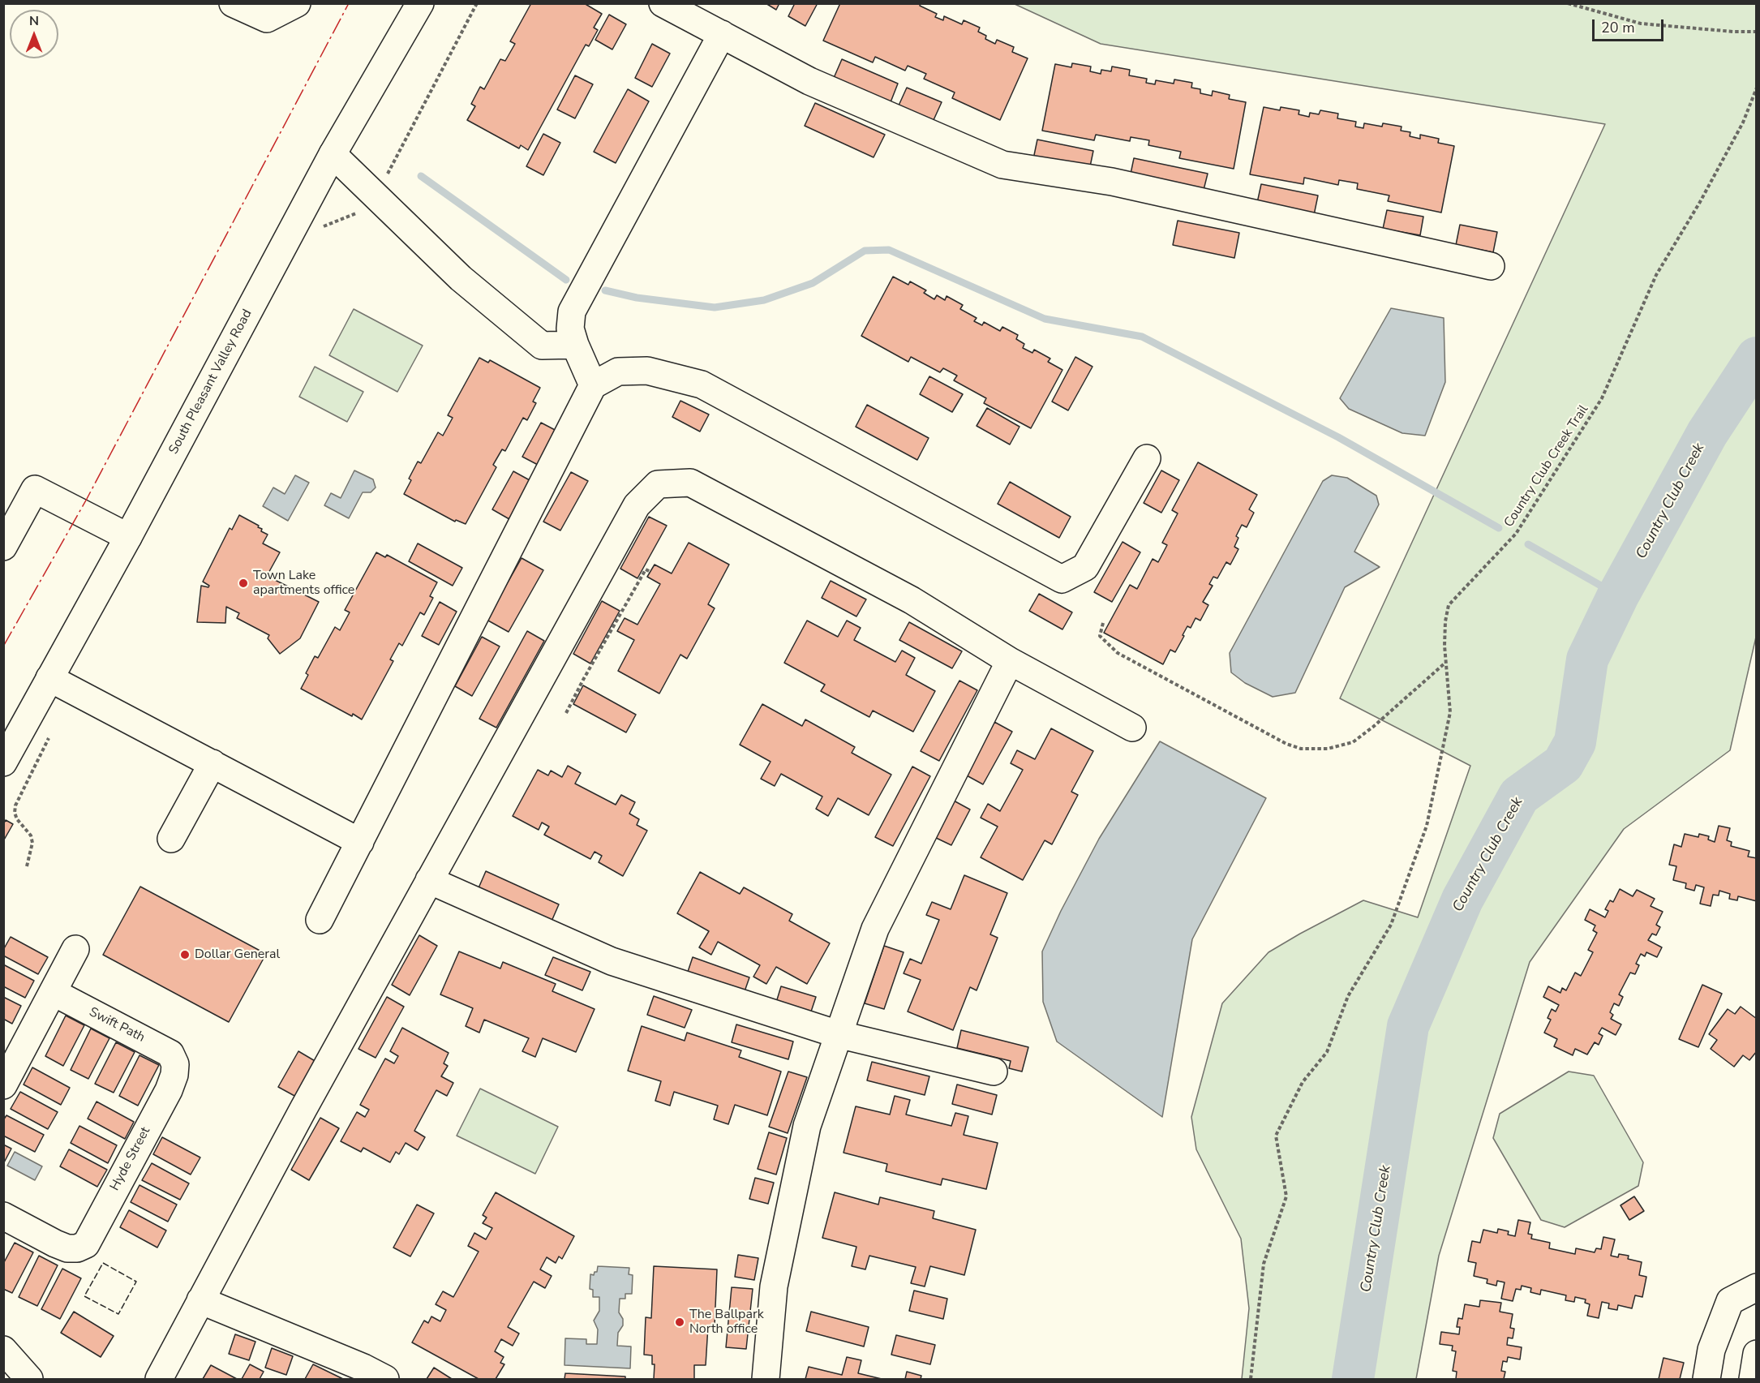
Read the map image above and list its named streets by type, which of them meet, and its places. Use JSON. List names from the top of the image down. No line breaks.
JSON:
{"streets":{"main road":["South Pleasant Valley Road","Swift Path","Hyde Street"],"path":["Country Club Creek Trail"]},"crossings":[["Swift Path","Hyde Street"]],"water":["Country Club Creek"],"places":["Town Lake apartments office","Dollar General","The Ballpark North office"],"scale_bar":"20 m","north":"top"}
